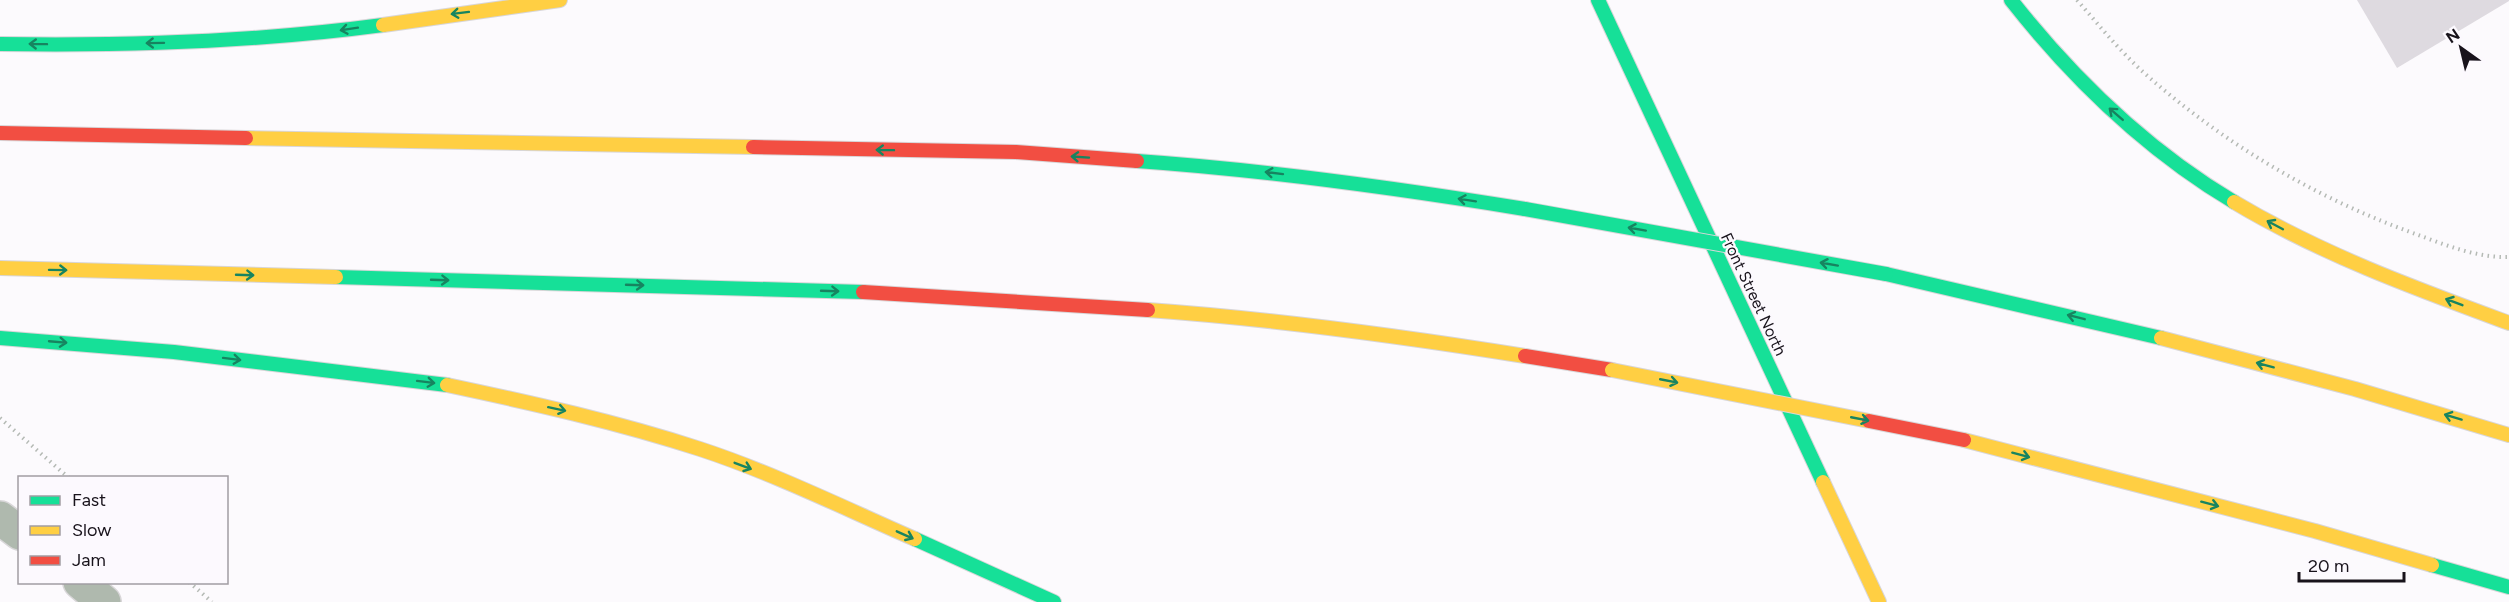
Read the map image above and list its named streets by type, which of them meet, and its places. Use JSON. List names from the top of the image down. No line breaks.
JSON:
{"streets":{"main road":["Front Street North"]},"legend":["Fast","Slow","Jam"],"scale_bar":"20 m","north":"top left"}
